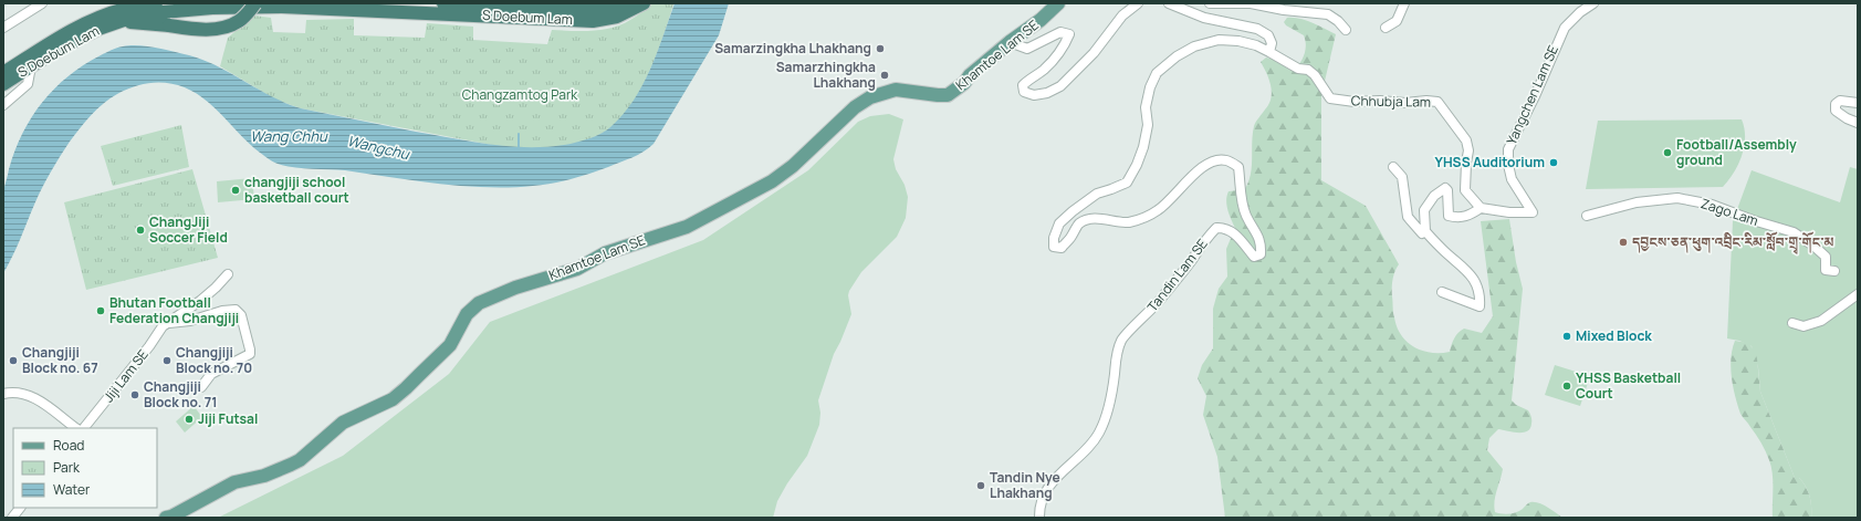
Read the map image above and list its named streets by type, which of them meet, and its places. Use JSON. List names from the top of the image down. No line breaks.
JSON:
{"streets":{"highway":["S Doebum Lam"],"main road":["Khamtoe Lam SE"],"street":["Yangchen Lam SE","Chhubja Lam","Zago Lam","Tandin Lam SE","Jiji Lam SE"]},"crossings":[["Yangchen Lam SE","Chhubja Lam"],["Chhubja Lam","Tandin Lam SE"]],"water":["Wang Chhu","Wangchu"],"parks":["Changzamtog Park"],"places":["Samarzingkha Lhakhang","Samarzhingkha Lhakhang","Football/Assembly ground","YHSS Auditorium","changjiji school basketball court","ChangJiji Soccer Field","དབྱངས་ཅན་ཕུག་འབྲིང་རིམ་སློབ་གྲྭ་གོང་མ","Bhutan Football Federation Changjiji","Mixed Block","Changjiji Block no. 67","Changjiji Block no. 70","YHSS Basketball Court","Changjiji Block no. 71","Jiji Futsal","Tandin Nye Lhakhang"],"legend":["Road","Park","Water"]}
